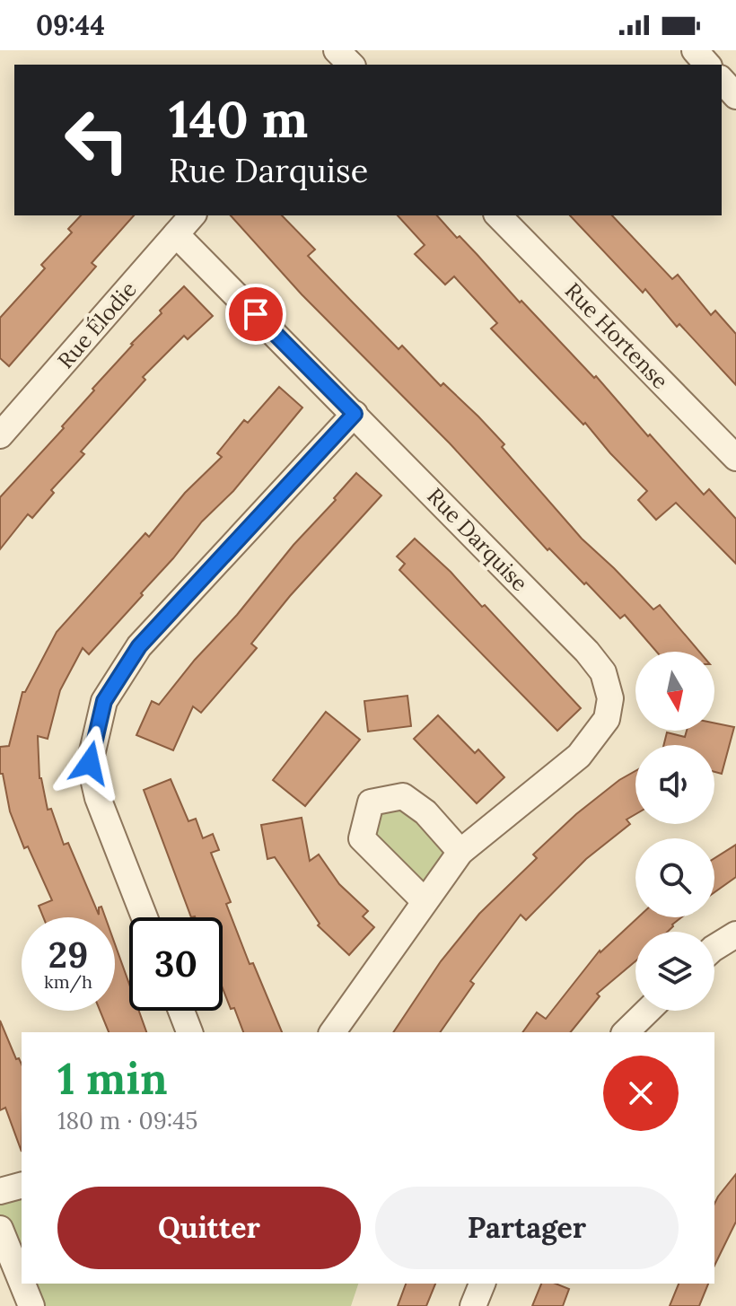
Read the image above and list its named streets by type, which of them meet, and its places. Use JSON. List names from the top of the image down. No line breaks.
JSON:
{"streets":{"street":["Rue Élodie","Rue Hortense","Rue Darquise"]},"crossings":[["Rue Élodie","Rue Darquise"]],"north":"bottom","page":{"status":"09:44","turn":["140 m","Rue Darquise"],"speed":"29 km/h","limit":"30","heading":["1 min","180 m · 09:45"],"buttons":["Quitter","Partager"]}}
